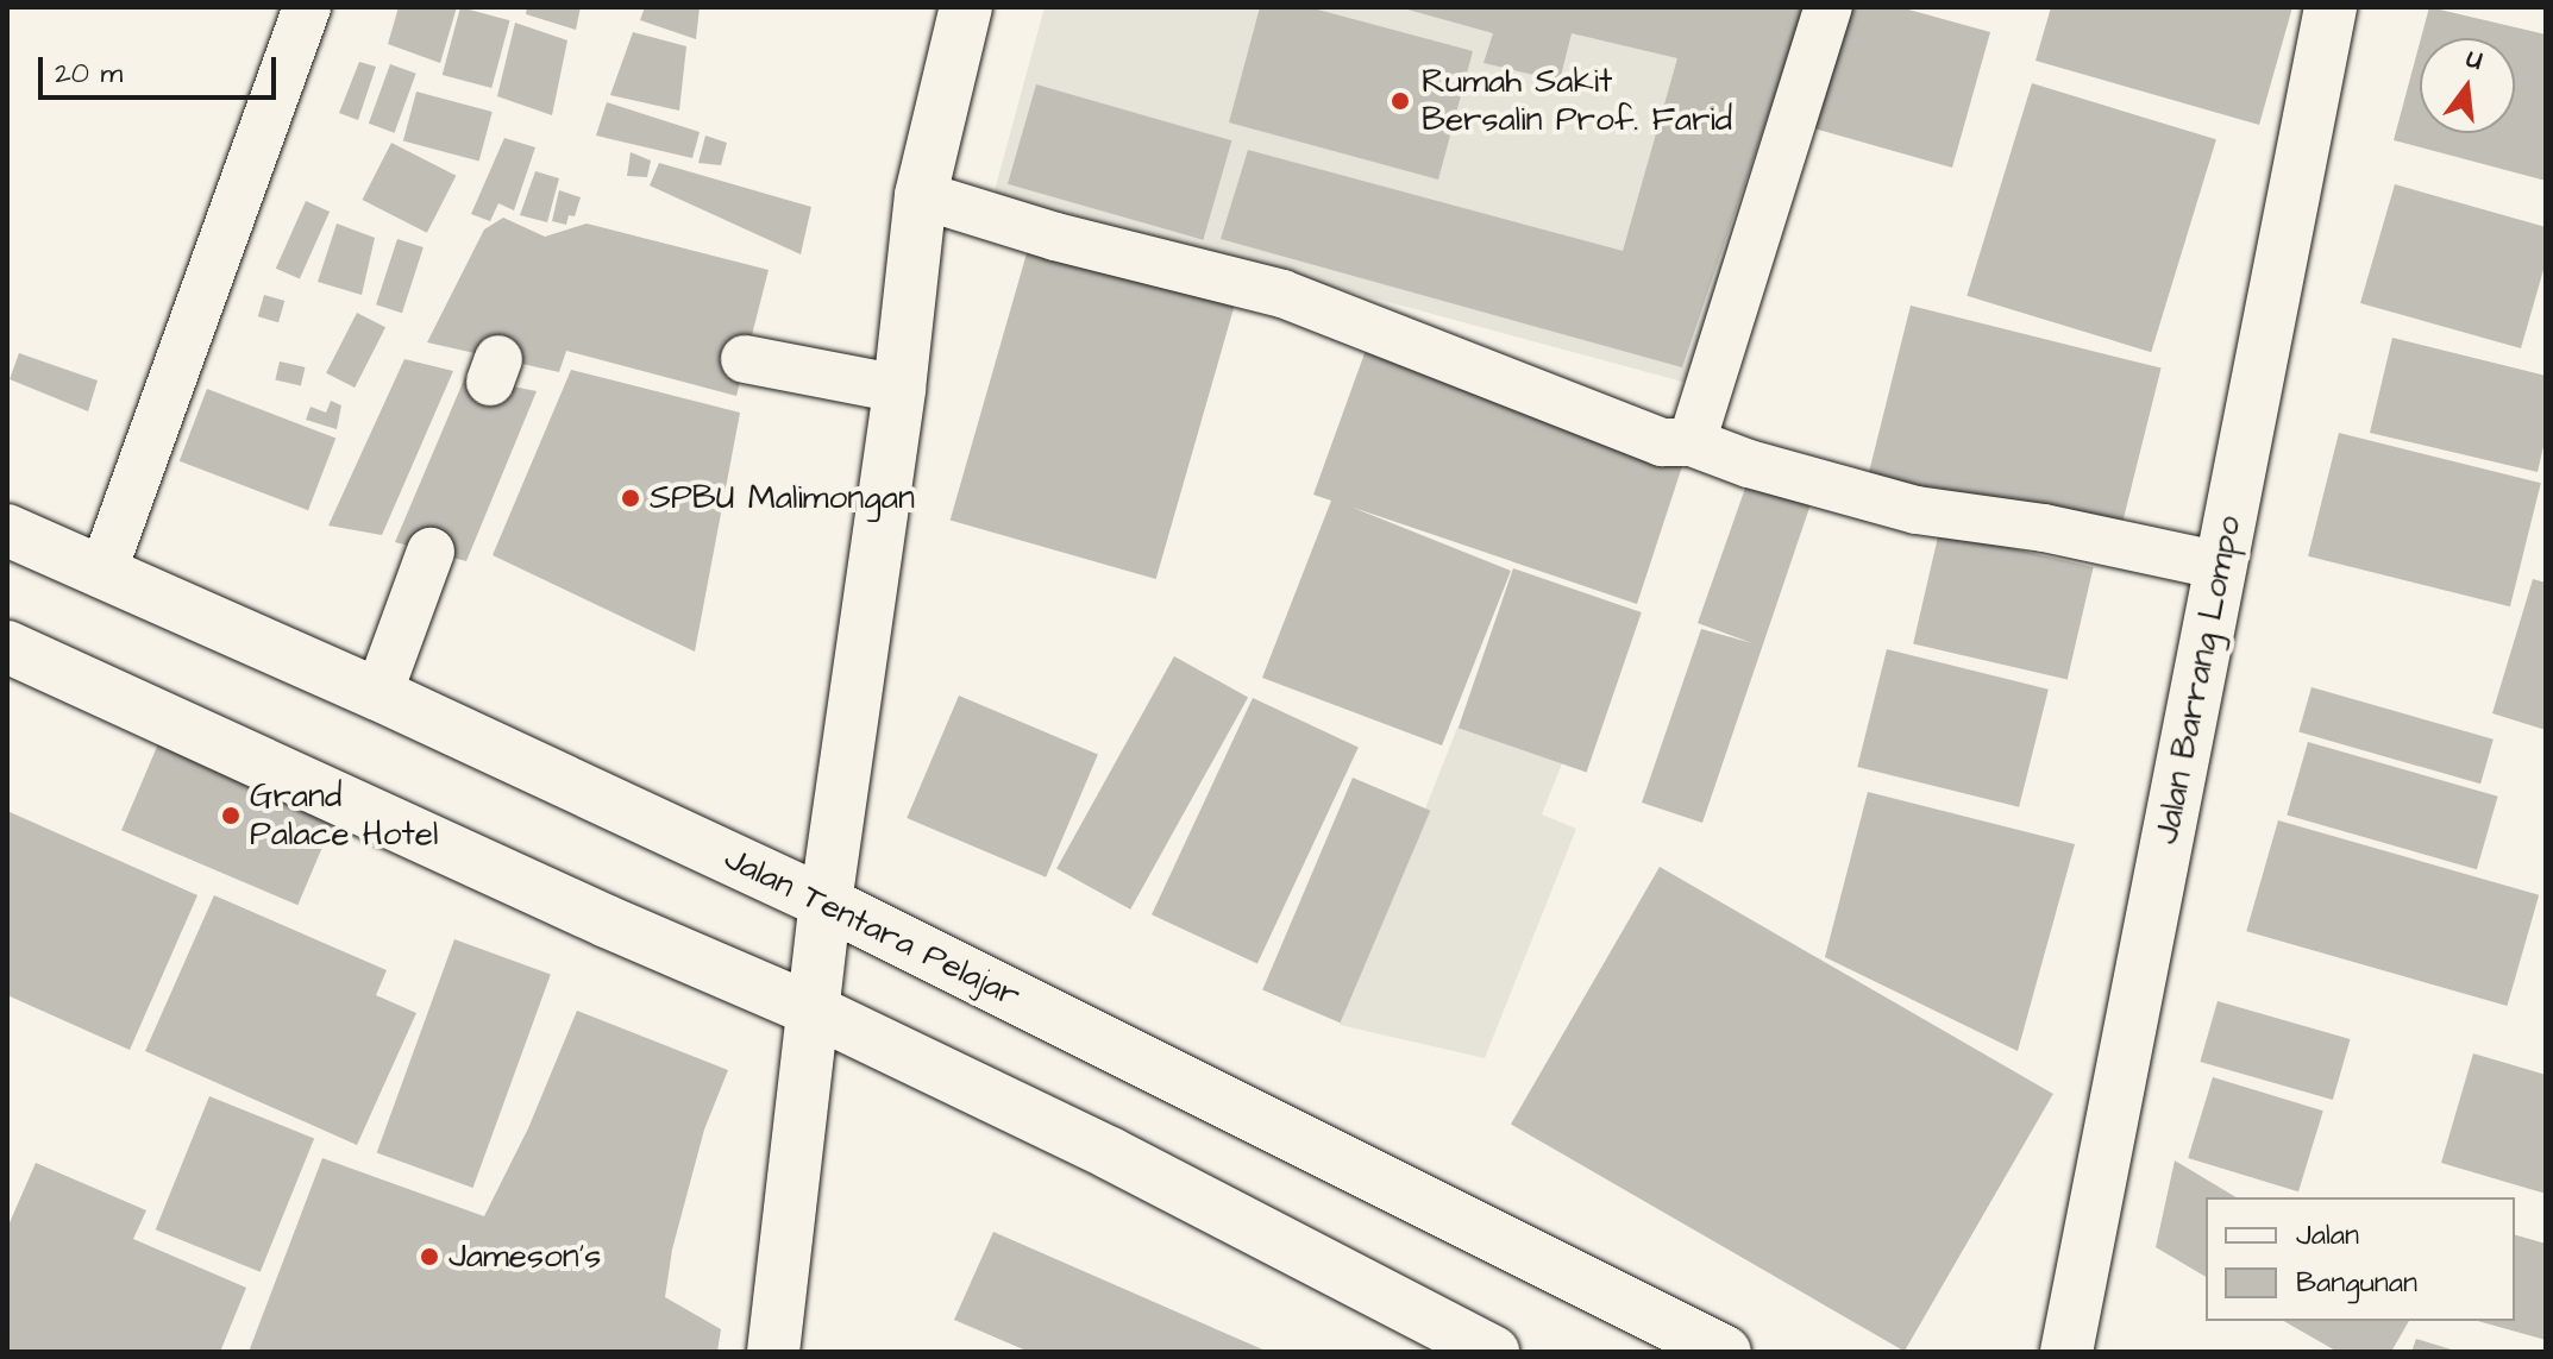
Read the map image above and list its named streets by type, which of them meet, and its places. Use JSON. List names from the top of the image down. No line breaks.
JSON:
{"streets":{"main road":["Jalan Barrang Lompo","Jalan Tentara Pelajar"]},"places":["Rumah Sakit Bersalin Prof. Farid","SPBU Malimongan","Grand Palace Hotel","Jameson's"],"legend":["Jalan","Bangunan"],"scale_bar":"20 m","north":"top"}
